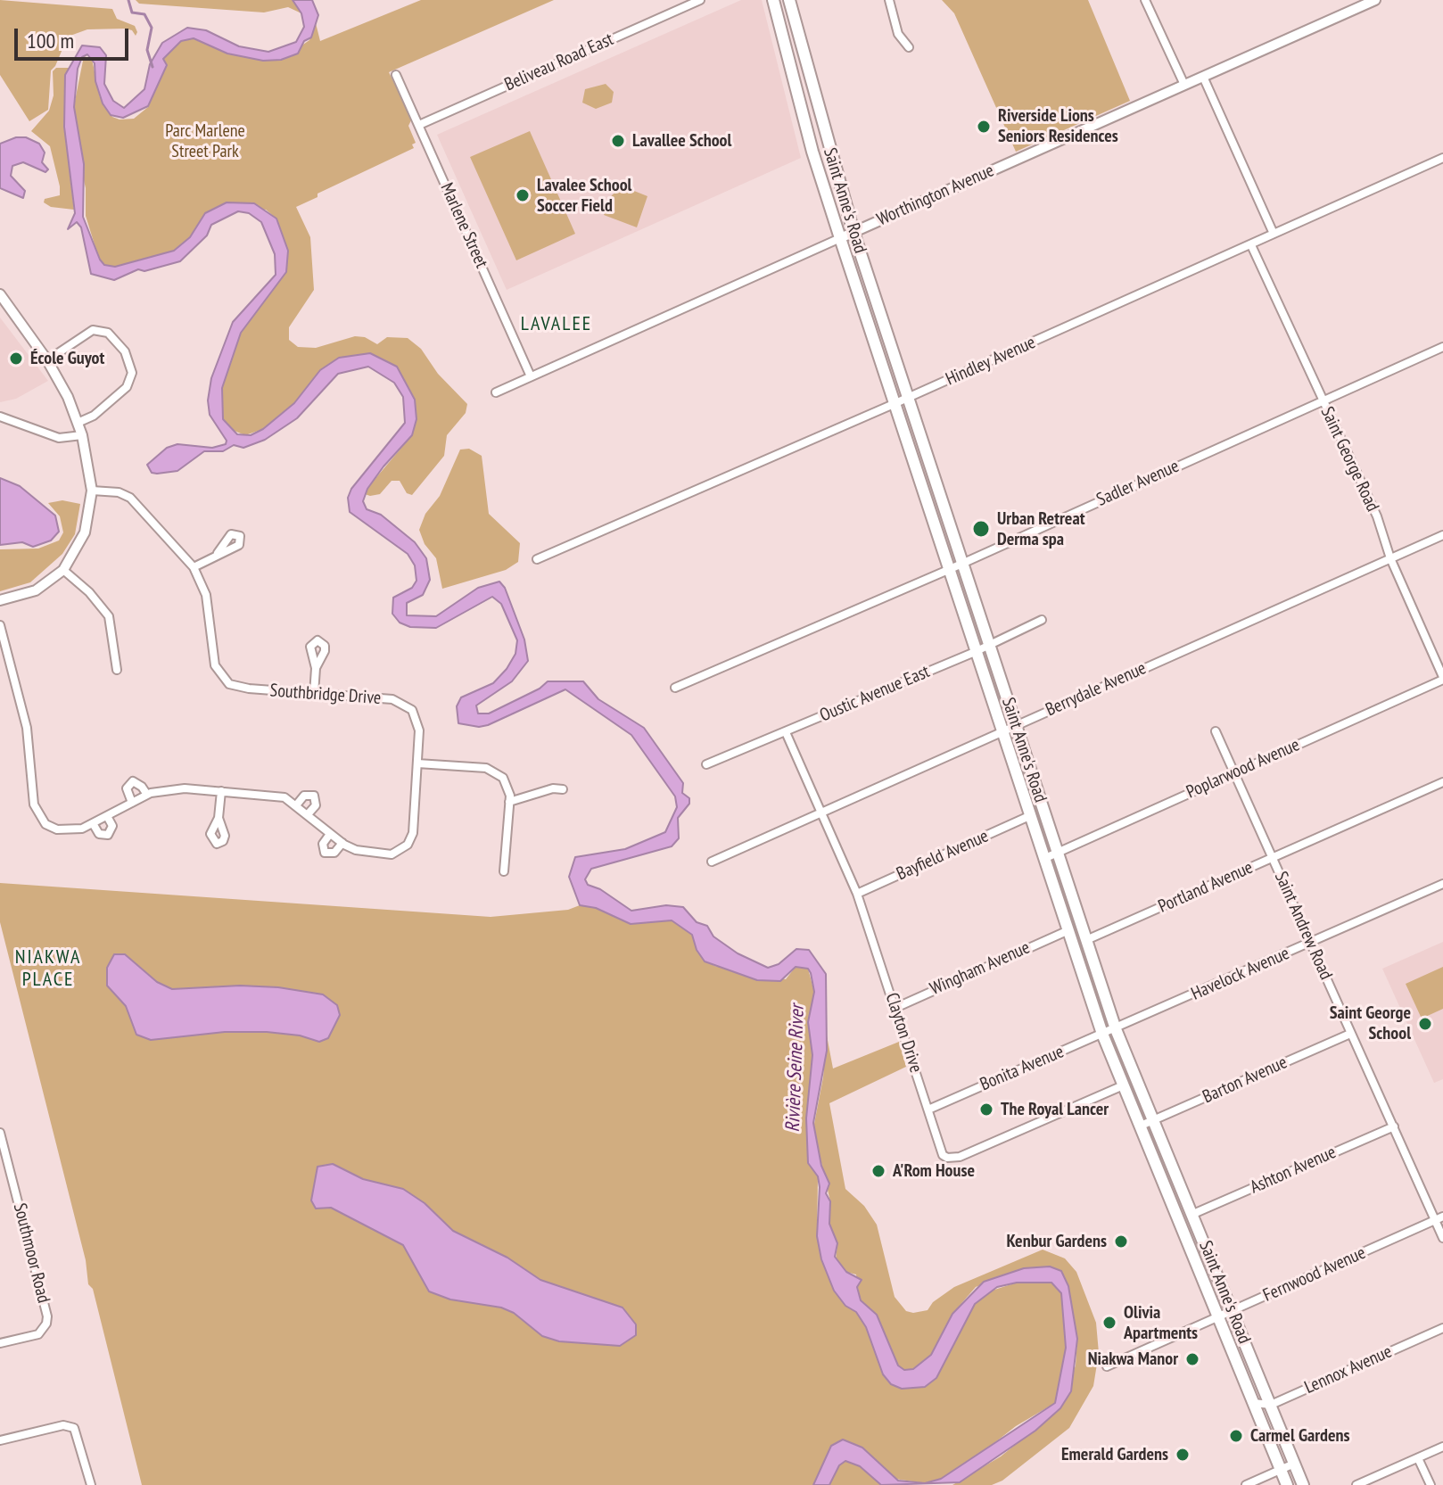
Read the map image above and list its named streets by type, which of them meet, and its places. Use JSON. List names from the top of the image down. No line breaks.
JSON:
{"streets":{"main road":["Saint Anne's Road"],"street":["Beliveau Road East","Worthington Avenue","Marlene Street","Hindley Avenue","Saint George Road","Sadler Avenue","Berrydale Avenue","Oustic Avenue East","Southbridge Drive","Poplarwood Avenue","Bayfield Avenue","Portland Avenue","Saint Andrew Road","Wingham Avenue","Havelock Avenue","Clayton Drive","Bonita Avenue","Barton Avenue","Ashton Avenue","Southmoor Road","Fernwood Avenue","Lennox Avenue"]},"crossings":[["Beliveau Road East","Marlene Street"],["Worthington Avenue","Saint Anne's Road"],["Worthington Avenue","Marlene Street"],["Saint Anne's Road","Hindley Avenue"],["Saint Anne's Road","Sadler Avenue"],["Saint Anne's Road","Berrydale Avenue"],["Saint Anne's Road","Oustic Avenue East"],["Saint Anne's Road","Poplarwood Avenue"],["Saint Anne's Road","Bayfield Avenue"],["Saint Anne's Road","Portland Avenue"],["Saint Anne's Road","Wingham Avenue"],["Saint Anne's Road","Havelock Avenue"],["Saint Anne's Road","Clayton Drive"],["Saint Anne's Road","Bonita Avenue"],["Saint Anne's Road","Barton Avenue"],["Saint Anne's Road","Ashton Avenue"],["Saint Anne's Road","Fernwood Avenue"],["Saint Anne's Road","Lennox Avenue"],["Hindley Avenue","Saint George Road"],["Saint George Road","Sadler Avenue"],["Saint George Road","Berrydale Avenue"],["Saint George Road","Poplarwood Avenue"],["Berrydale Avenue","Clayton Drive"],["Oustic Avenue East","Clayton Drive"],["Poplarwood Avenue","Saint Andrew Road"],["Bayfield Avenue","Clayton Drive"],["Portland Avenue","Saint Andrew Road"],["Saint Andrew Road","Havelock Avenue"],["Saint Andrew Road","Barton Avenue"],["Saint Andrew Road","Ashton Avenue"],["Saint Andrew Road","Fernwood Avenue"],["Wingham Avenue","Clayton Drive"],["Havelock Avenue","Bonita Avenue"],["Clayton Drive","Bonita Avenue"]],"districts":["LAVALEE","NIAKWA PLACE"],"water":["Rivière Seine River"],"parks":["Parc Marlene Street Park"],"places":["Riverside Lions Seniors Residences","Lavallee School","Lavalee School Soccer Field","École Guyot","Urban Retreat Derma spa","Saint George School","The Royal Lancer","A'Rom House","Kenbur Gardens","Olivia Apartments","Niakwa Manor","Carmel Gardens","Emerald Gardens"],"scale_bar":"100 m"}
